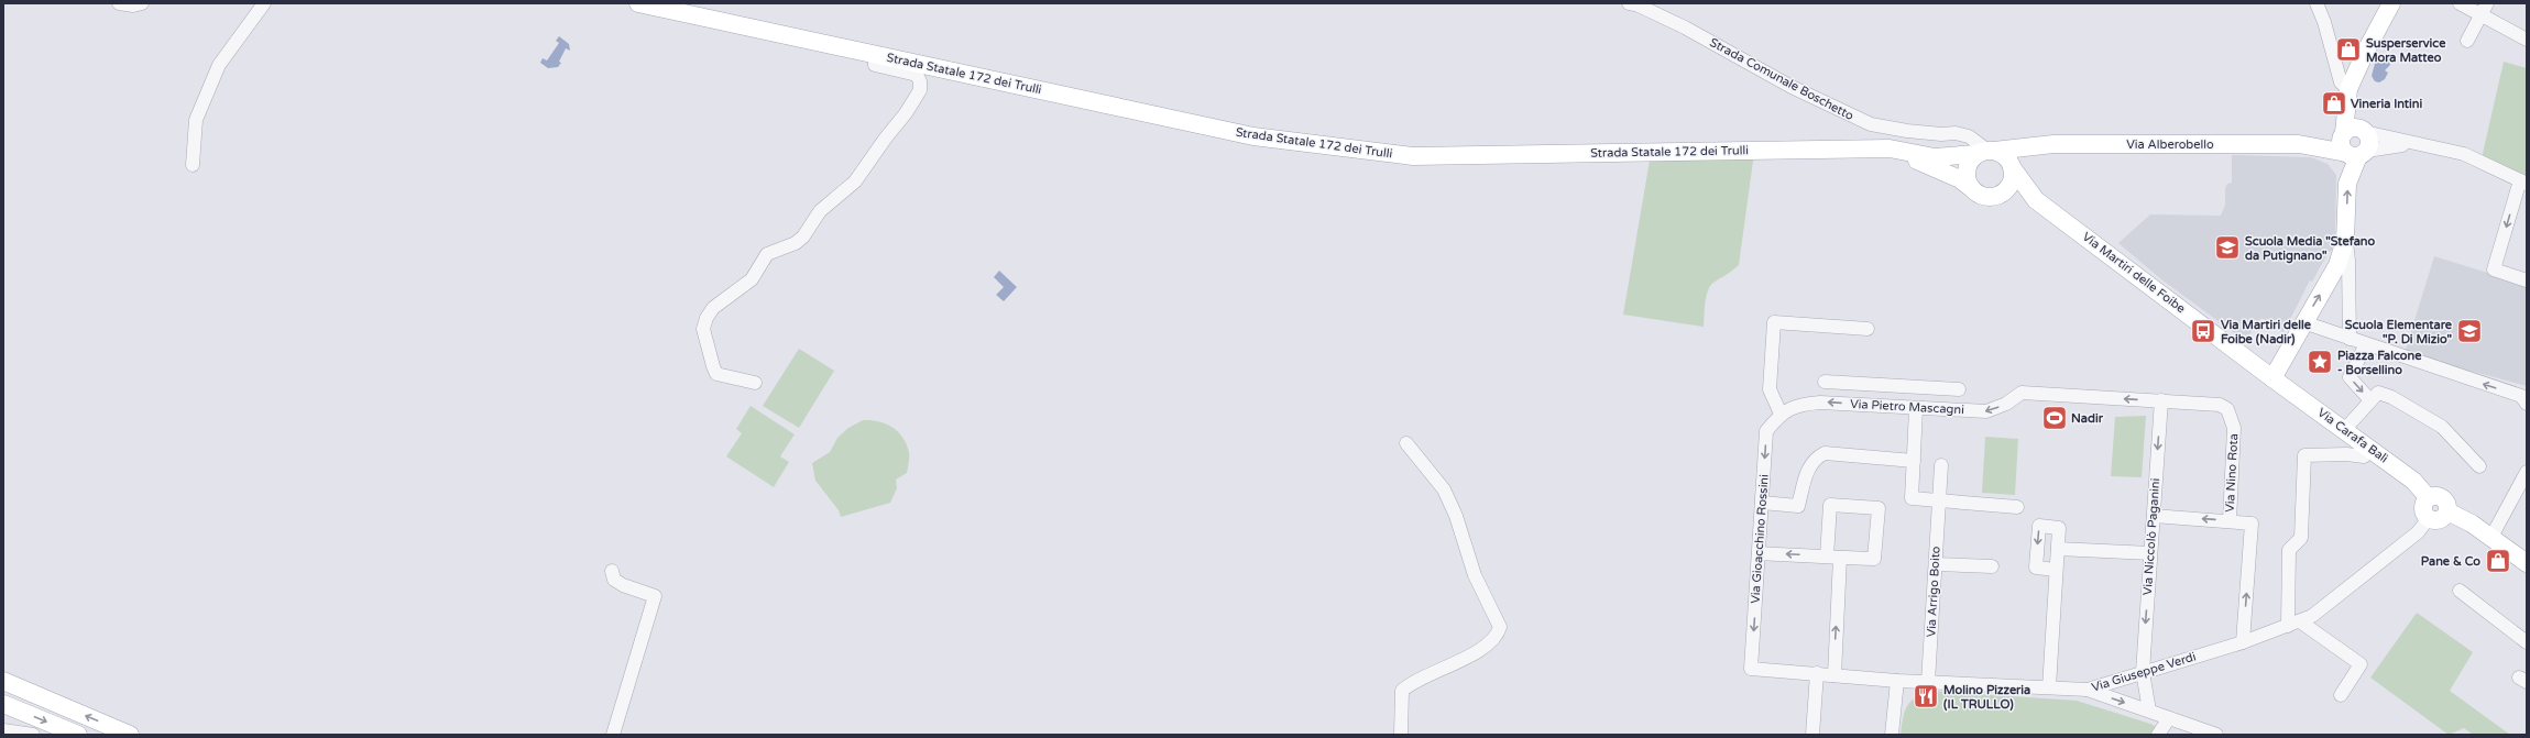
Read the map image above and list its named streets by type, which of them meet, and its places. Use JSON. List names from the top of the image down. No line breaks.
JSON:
{"streets":{"main road":["Strada Statale 172 dei Trulli","Via Alberobello","Via Martiri delle Foibe","Via Carafa Balì"],"street":["Strada Comunale Boschetto","Via Pietro Mascagni","Via Nino Rota","Via Niccolò Paganini","Via Gioacchino Rossini","Via Arrigo Boito","Via Giuseppe Verdi"]},"crossings":[["Strada Statale 172 dei Trulli","Strada Comunale Boschetto"],["Strada Statale 172 dei Trulli","Via Alberobello"],["Strada Comunale Boschetto","Via Alberobello"],["Via Martiri delle Foibe","Via Carafa Balì"],["Via Pietro Mascagni","Via Nino Rota"],["Via Pietro Mascagni","Via Niccolò Paganini"],["Via Pietro Mascagni","Via Gioacchino Rossini"],["Via Carafa Balì","Via Giuseppe Verdi"],["Via Niccolò Paganini","Via Giuseppe Verdi"],["Via Gioacchino Rossini","Via Giuseppe Verdi"],["Via Arrigo Boito","Via Giuseppe Verdi"]],"places":{"shop":["Susperservice Mora Matteo","Vineria Intini","Pane & Co"],"school or university":["Scuola Media \"Stefano da Putignano\"","Scuola Elementare \"P. Di Mizio\""],"bus stop":["Via Martiri delle Foibe (Nadir)"],"place":["Piazza Falcone - Borsellino"],"sports":["Nadir"],"restaurant":["Molino Pizzeria (IL TRULLO)"]}}
